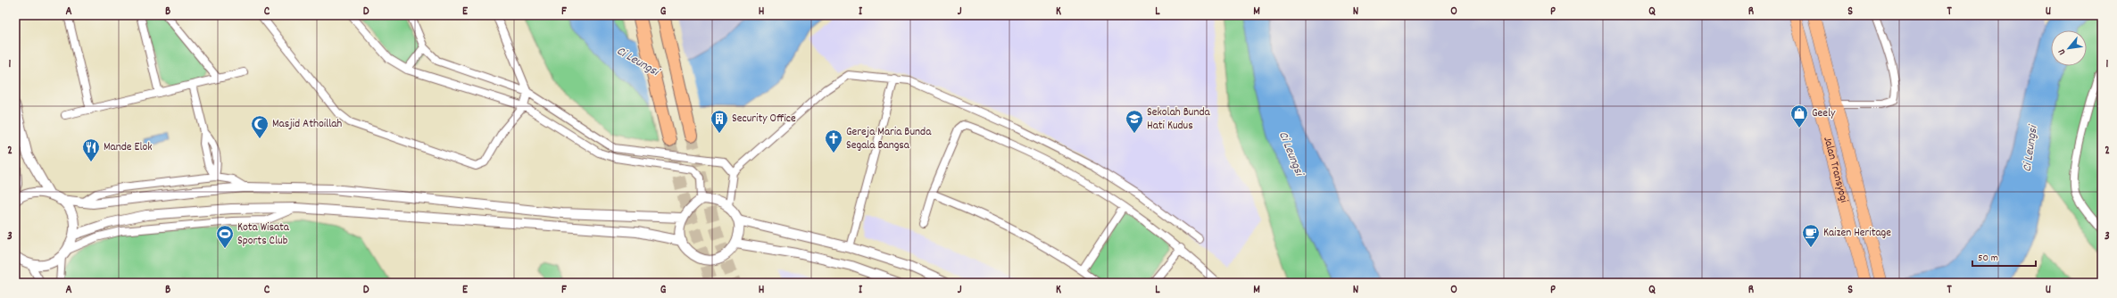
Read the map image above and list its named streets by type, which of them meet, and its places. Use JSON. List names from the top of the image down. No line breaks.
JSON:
{"streets":{"highway":["Jalan Transyogi"]},"water":["Ci Leungsi"],"places":{"shop":["Geely"],"building":["Security Office"],"school or university":["Sekolah Bunda Hati Kudus"],"mosque":["Masjid Athoillah"],"church":["Gereja Maria Bunda Segala Bangsa"],"restaurant":["Mande Elok"],"cafe":["Kaizen Heritage"],"sports":["Kota Wisata Sports Club"]},"scale_bar":"50 m","north":"bottom left","grid":{"columns":["A","B","C","D","E","F","G","H","I","J","K","L","M","N","O","P","Q","R","S","T","U"],"rows":["1","2","3"]}}
